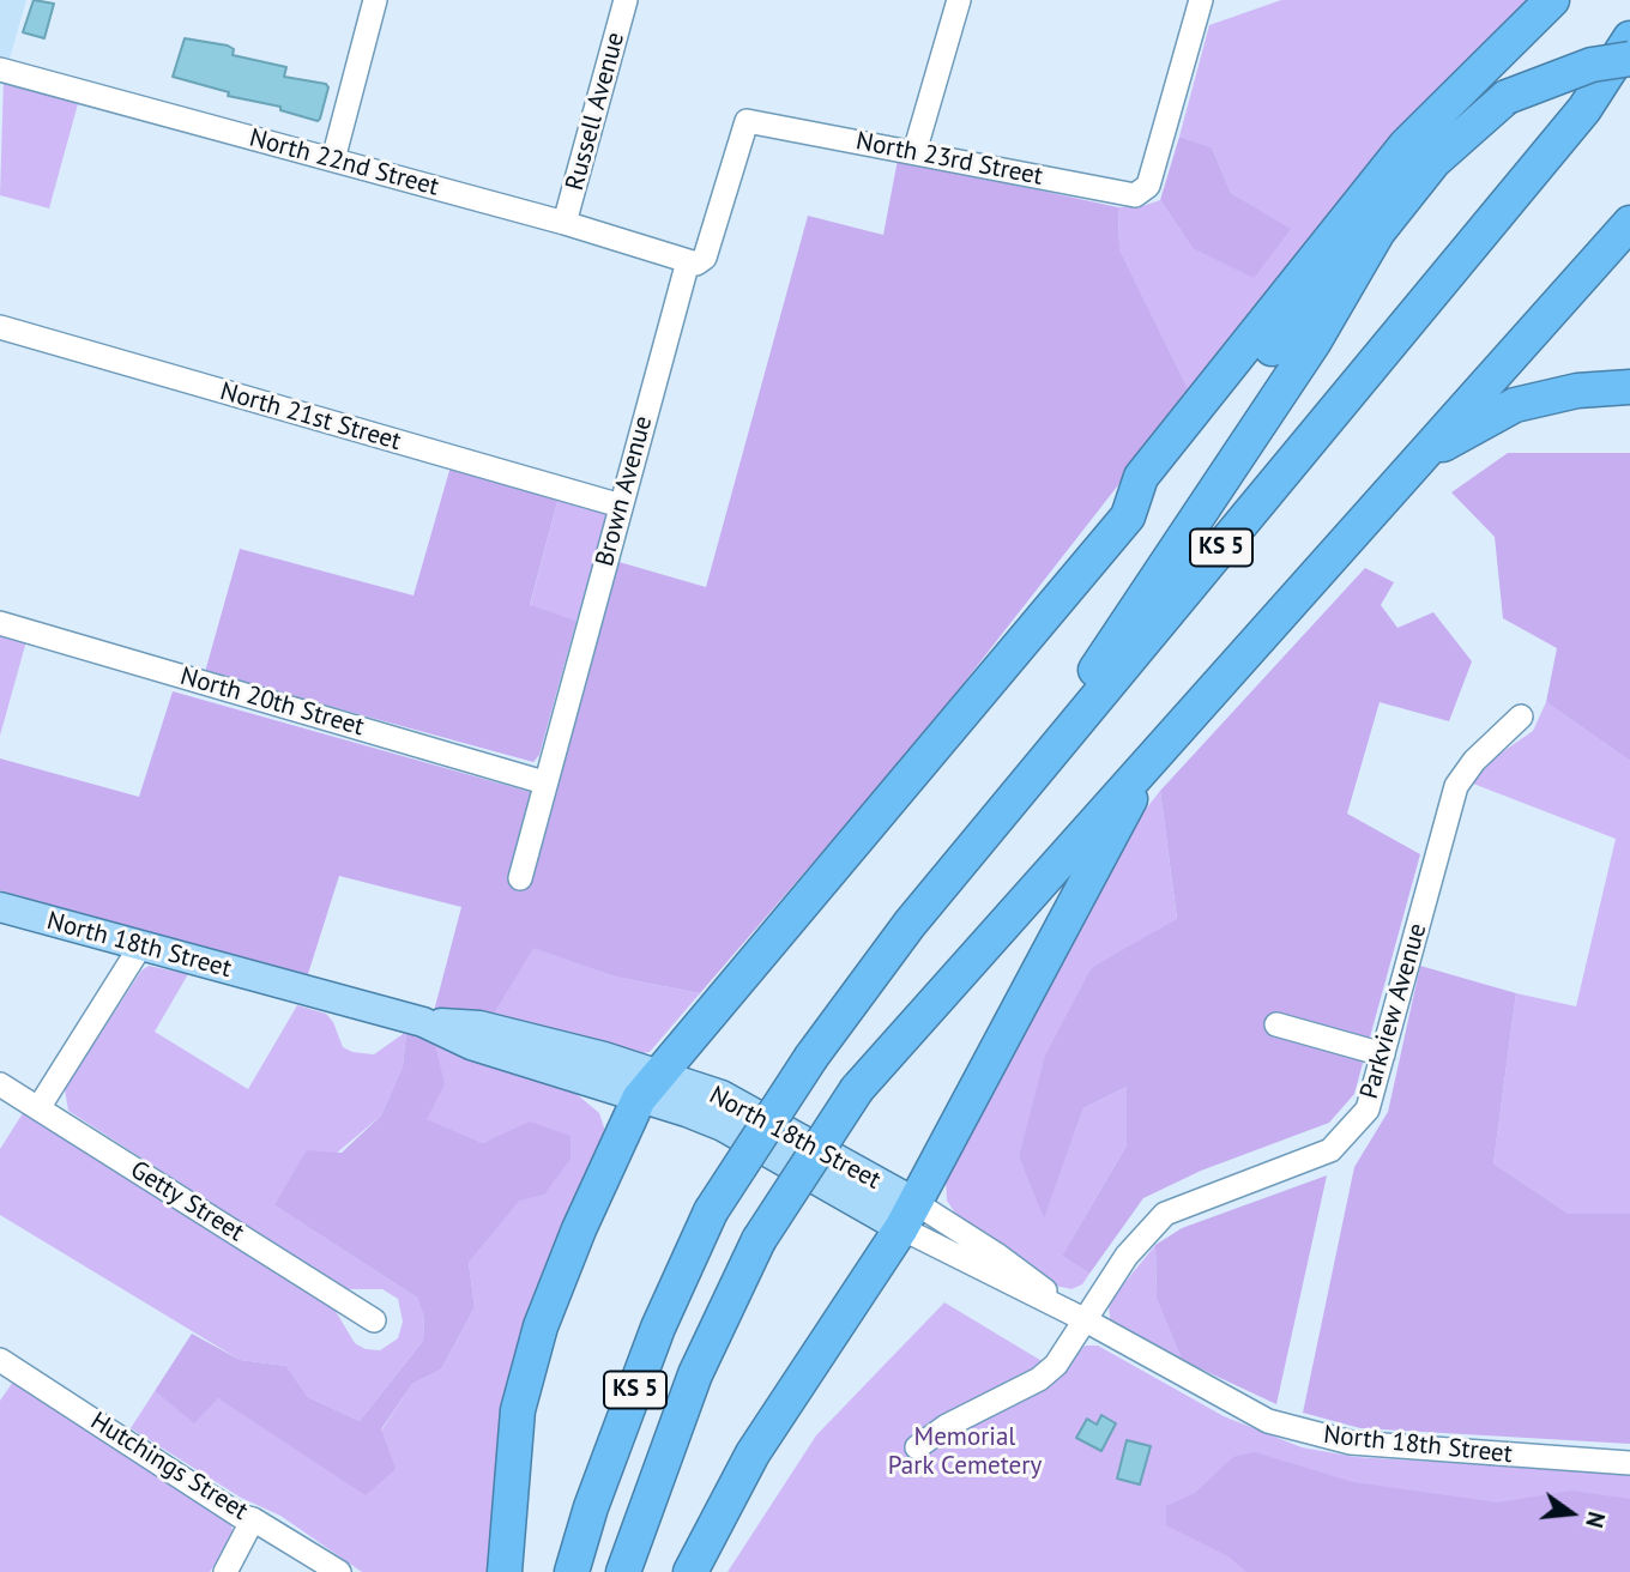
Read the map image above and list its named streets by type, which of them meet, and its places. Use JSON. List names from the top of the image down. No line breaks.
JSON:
{"streets":{"highway":["KS 5"],"main road":["North 18th Street"],"street":["Russell Avenue","North 23rd Street","North 22nd Street","North 21st Street","Brown Avenue","North 20th Street","Parkview Avenue","Getty Street","Hutchings Street"]},"crossings":[["Russell Avenue","North 22nd Street"],["North 23rd Street","Brown Avenue"],["North 22nd Street","Brown Avenue"],["North 21st Street","Brown Avenue"],["Brown Avenue","North 20th Street"],["North 18th Street","Parkview Avenue"]],"parks":["Memorial Park Cemetery"],"north":"right"}
